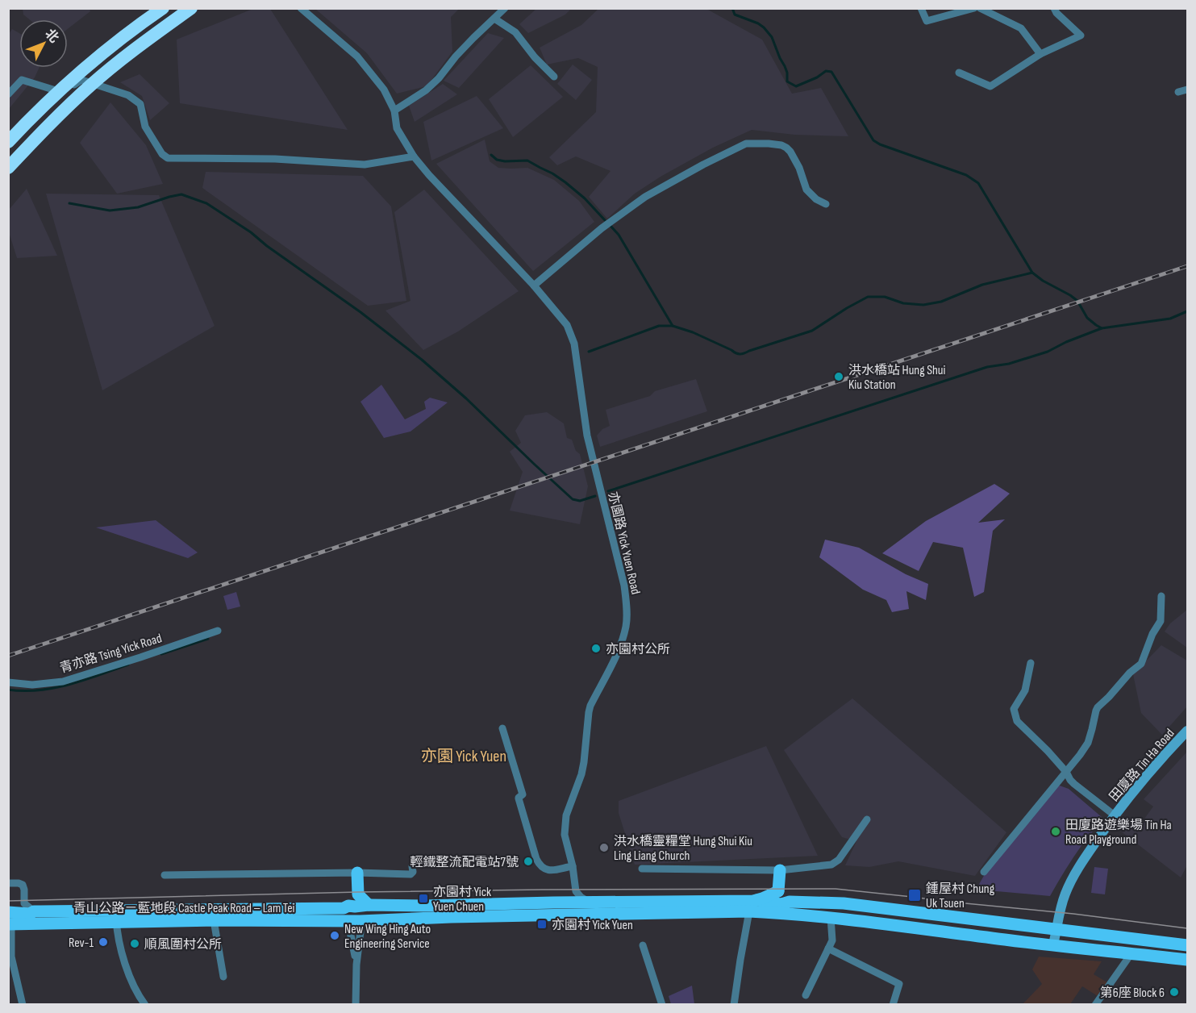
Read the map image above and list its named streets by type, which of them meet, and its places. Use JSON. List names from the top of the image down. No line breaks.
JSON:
{"streets":{"main road":["青山公路－藍地段 Castle Peak Road – Lam Tei"],"street":["亦園路 Yick Yuen Road","青亦路 Tsing Yick Road","田廈路 Tin Ha Road"]},"crossings":[["田廈路 Tin Ha Road","青山公路－藍地段 Castle Peak Road – Lam Tei"]],"districts":["亦園 Yick Yuen"],"places":{"other":["洪水橋站 Hung Shui Kiu Station","亦園村公所","田廈路遊樂場 Tin Ha Road Playground","洪水橋靈糧堂 Hung Shui Kiu Ling Liang Church","輕鐵整流配電站7號","New Wing Hing Auto Engineering Service","Rev-1","順風圍村公所","第6座 Block 6"],"transit":["鍾屋村 Chung Uk Tsuen","亦園村 Yick Yuen Chuen","亦園村 Yick Yuen"]},"north":"top right"}
